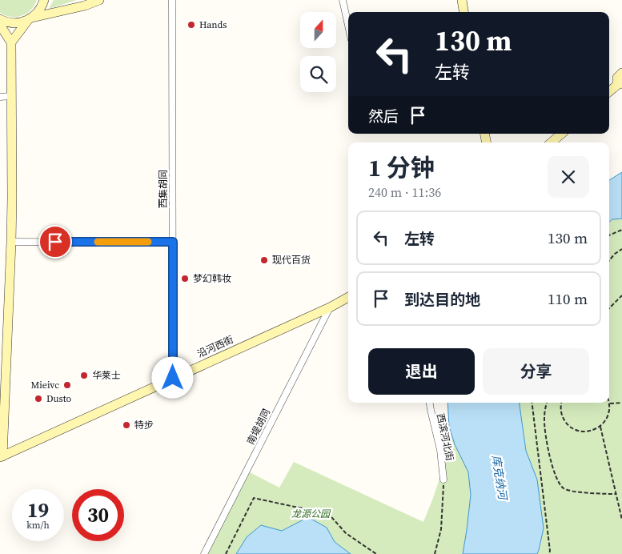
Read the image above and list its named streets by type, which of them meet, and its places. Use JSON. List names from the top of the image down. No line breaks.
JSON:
{"streets":{"main road":["沿河西街"],"street":["西集胡同","南堤胡同","西滨河北街"]},"crossings":[["西集胡同","沿河西街"],["沿河西街","南堤胡同"]],"water":["库克纳河"],"parks":["龙源公园"],"places":["Hands","现代百货","梦幻韩妆","华莱士","Mieivc","Dusto","特步"],"north":"top","page":{"turn":["130 m","左转"],"then":"然后","heading":["1 分钟","240 m · 11:36"],"list":[{"name":"左转","value":"130 m"},{"name":"到达目的地","value":"110 m"}],"buttons":["退出","分享"],"speed":"19 km/h","limit":"30"}}
